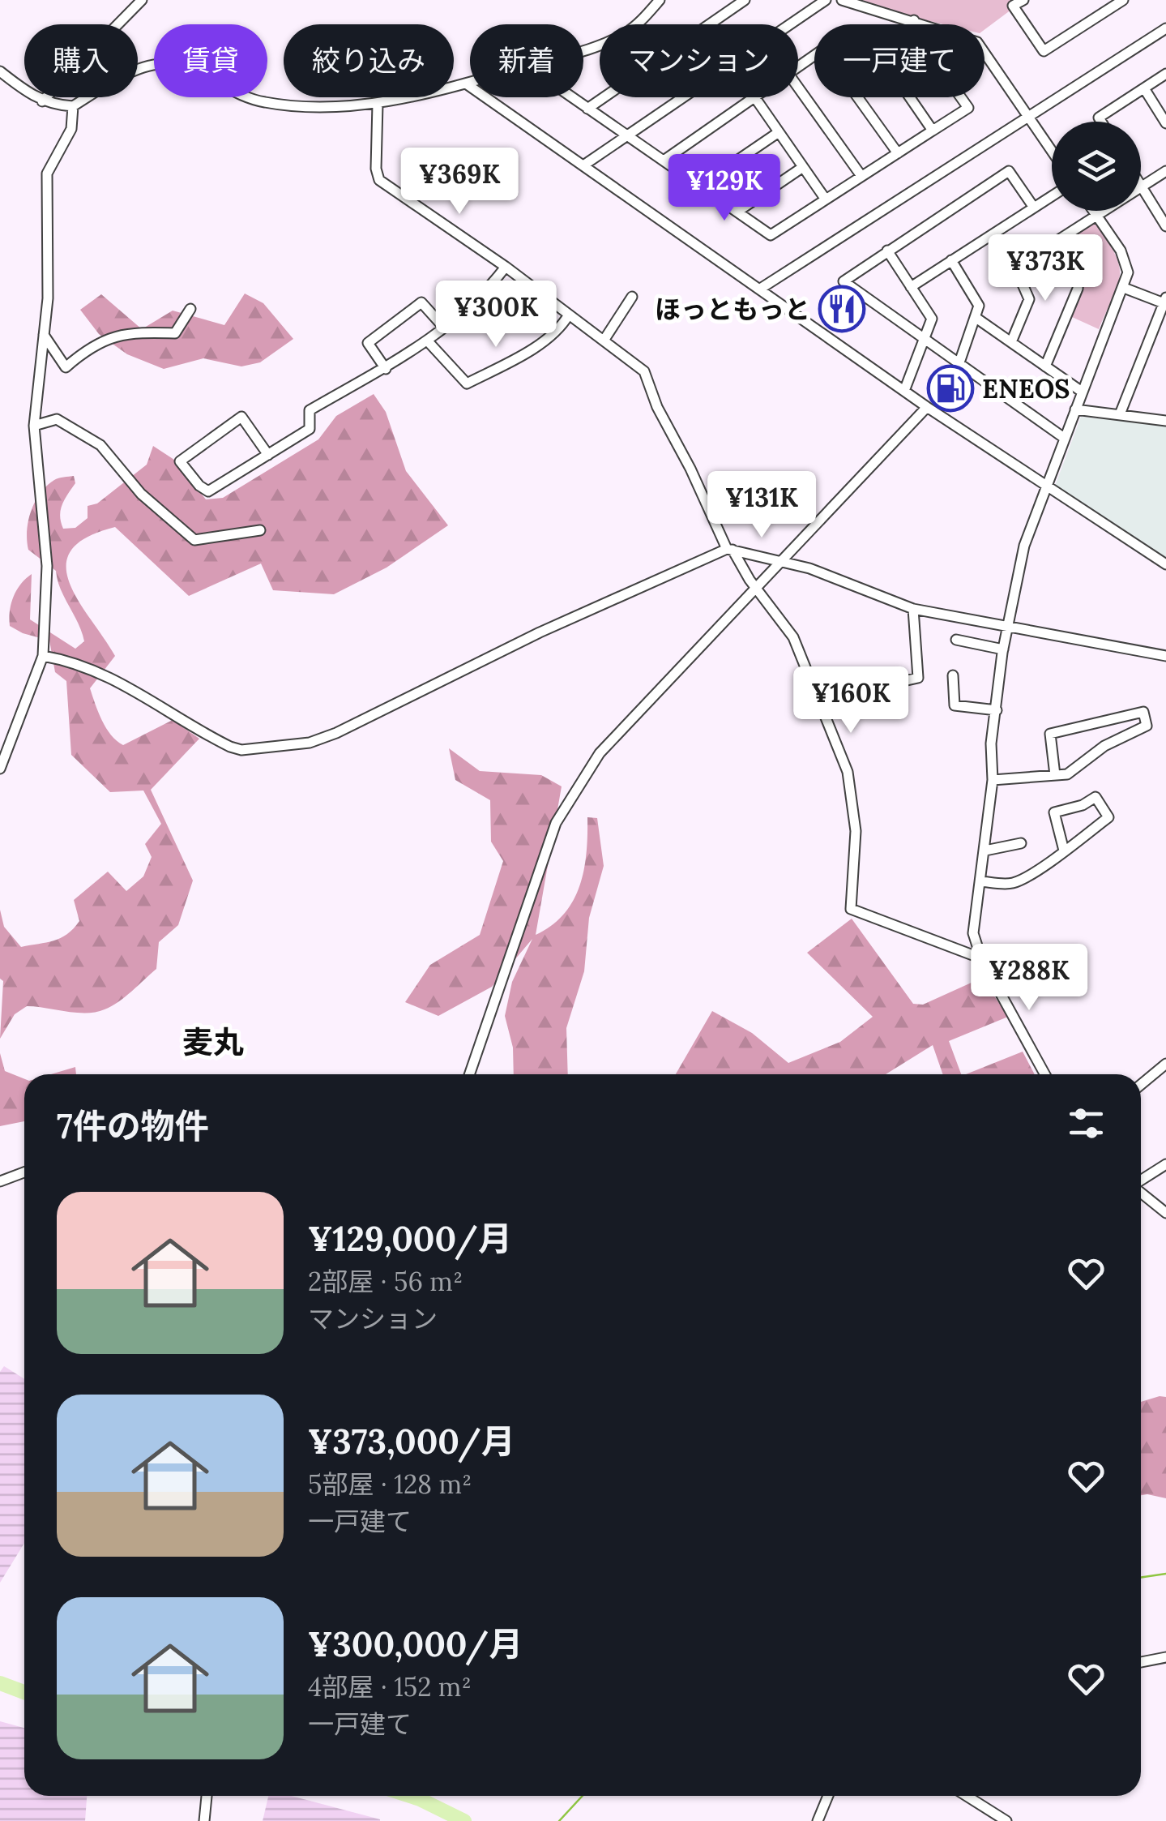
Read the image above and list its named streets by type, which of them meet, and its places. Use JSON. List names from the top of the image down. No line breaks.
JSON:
{"districts":["麦丸"],"places":{"restaurant":["ほっともっと"],"fuel station":["ENEOS"]},"page":{"chip":["購入","賃貸","絞り込み","新着","マンション","一戸建て"],"price":["¥369K","¥129K","¥373K","¥300K","¥131K","¥160K","¥288K"],"heading":"7件の物件","list":[{"name":"¥129,000/月","note":"2部屋 · 56 m² · マンション"},{"name":"¥373,000/月","note":"5部屋 · 128 m² · 一戸建て"},{"name":"¥300,000/月","note":"4部屋 · 152 m² · 一戸建て"}]}}
